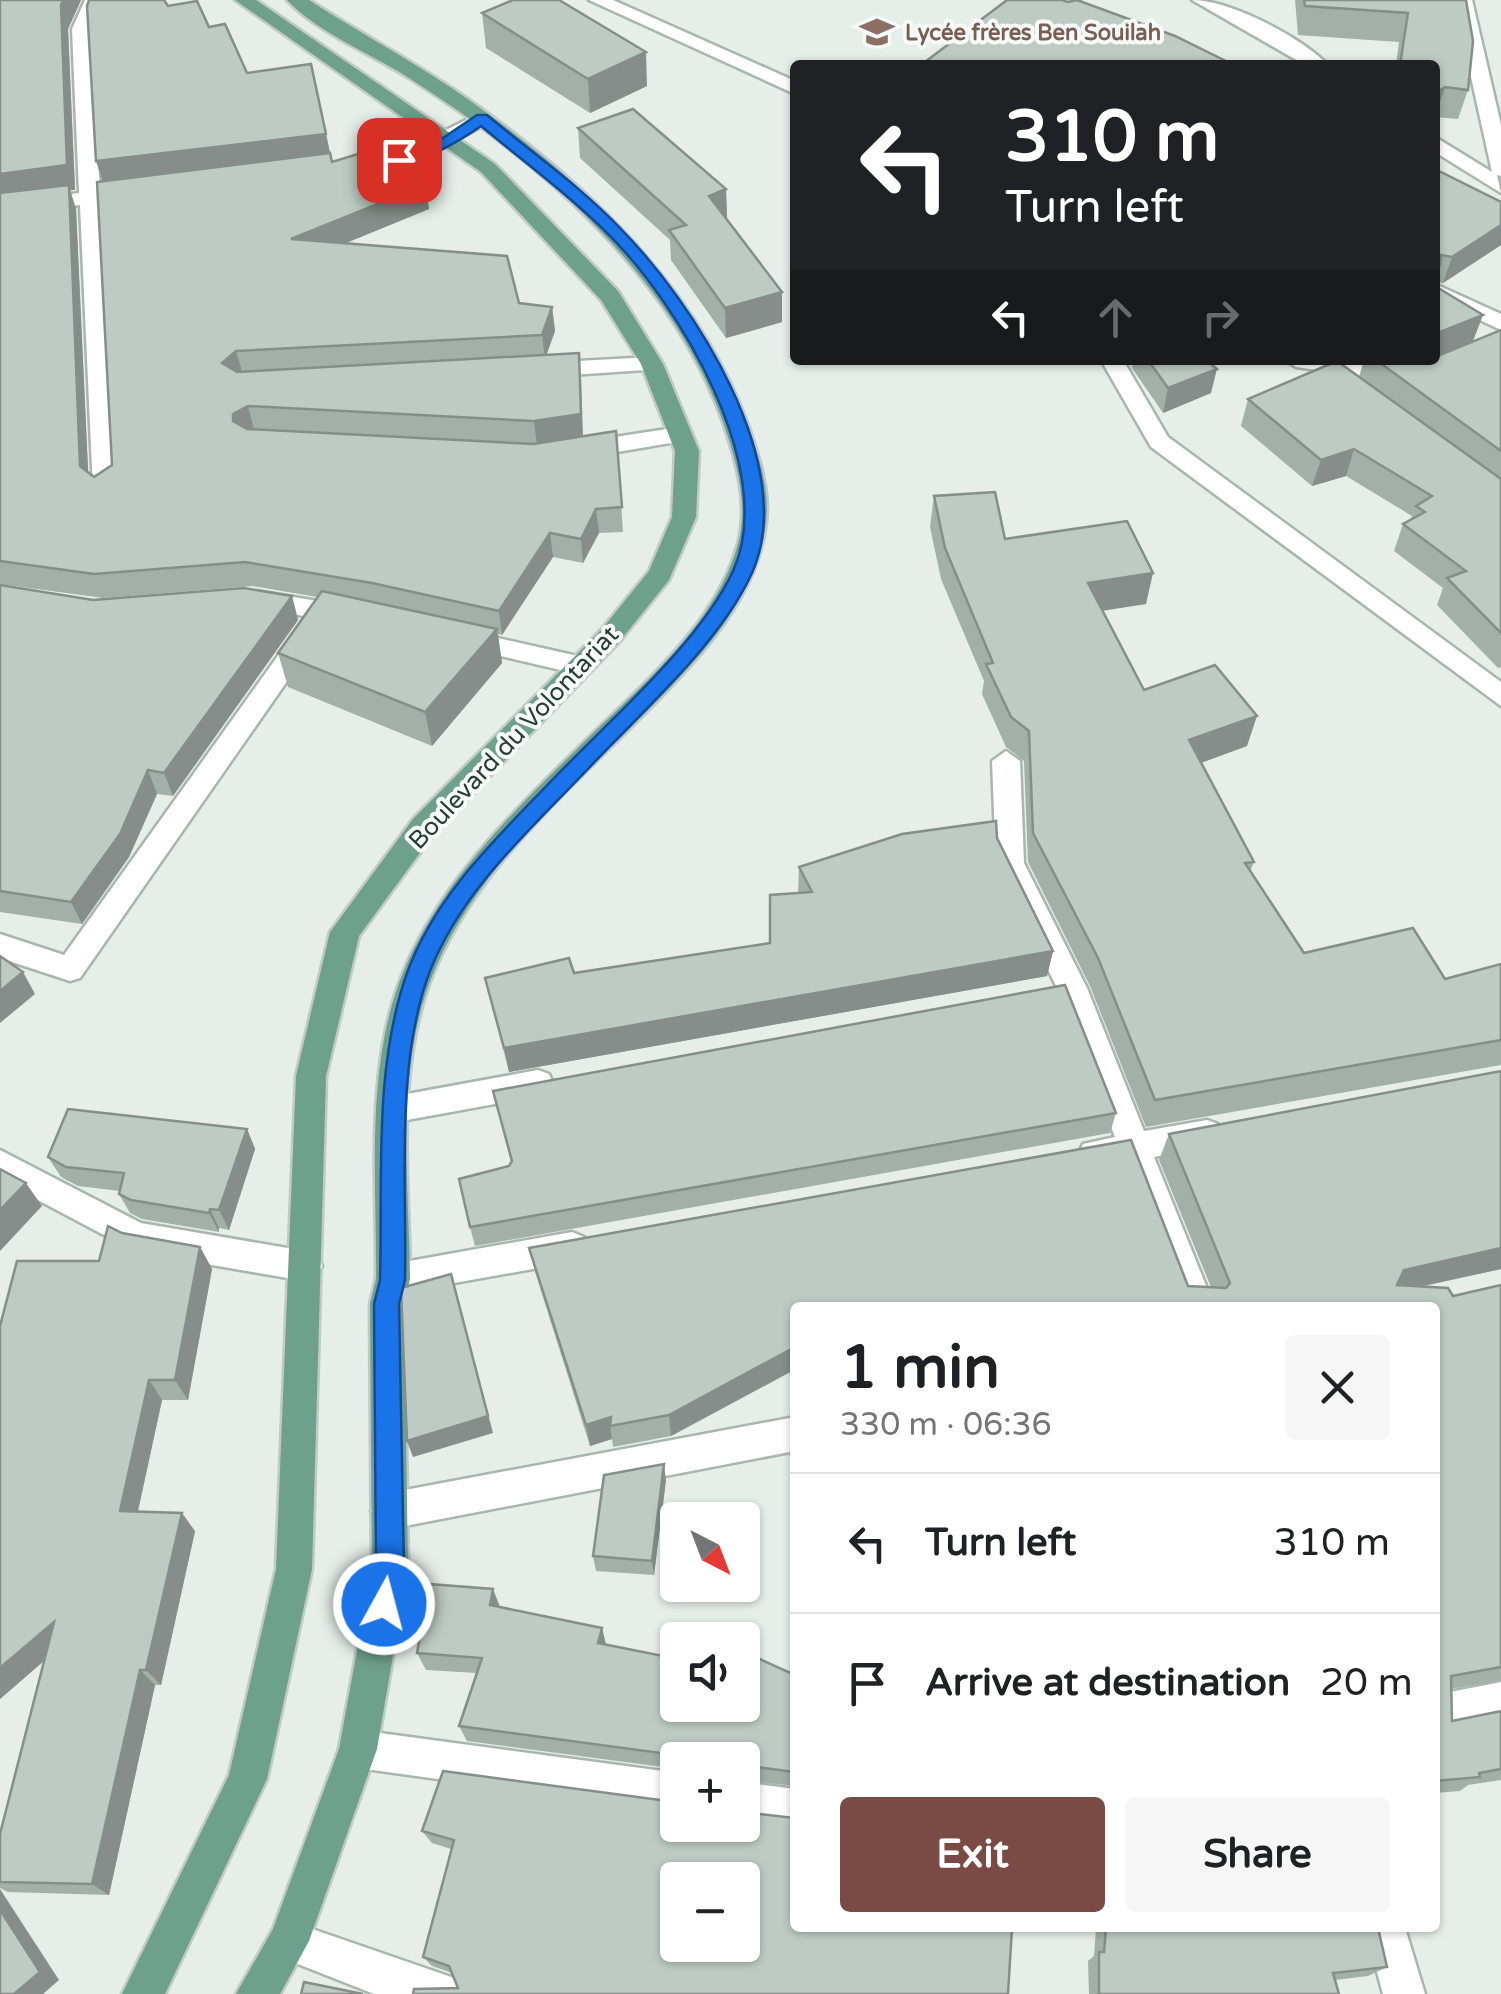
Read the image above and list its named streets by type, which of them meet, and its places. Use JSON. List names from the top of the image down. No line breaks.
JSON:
{"streets":{"main road":["Boulevard du Volontariat"]},"places":{"school or university":["Lycée frères Ben Souilah"]},"north":"bottom right","page":{"turn":["310 m","Turn left"],"heading":["1 min","330 m · 06:36"],"list":[{"name":"Turn left","value":"310 m"},{"name":"Arrive at destination","value":"20 m"}],"map_buttons":["+","−"],"buttons":["Exit","Share"]}}
